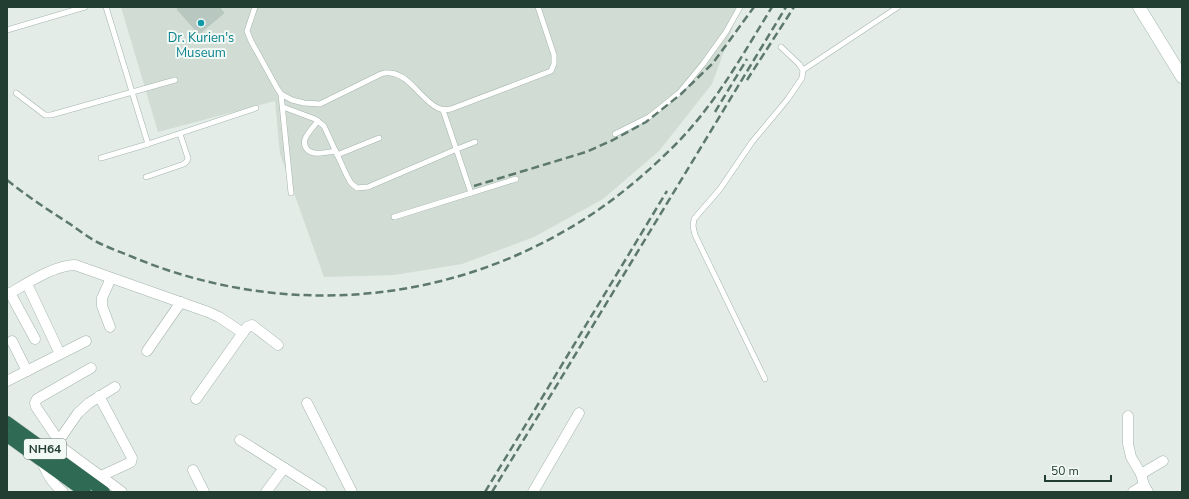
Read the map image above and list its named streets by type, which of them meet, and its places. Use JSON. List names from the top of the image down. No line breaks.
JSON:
{"streets":{"highway":["NH64"]},"places":["Dr. Kurien's Museum"],"scale_bar":"50 m"}
